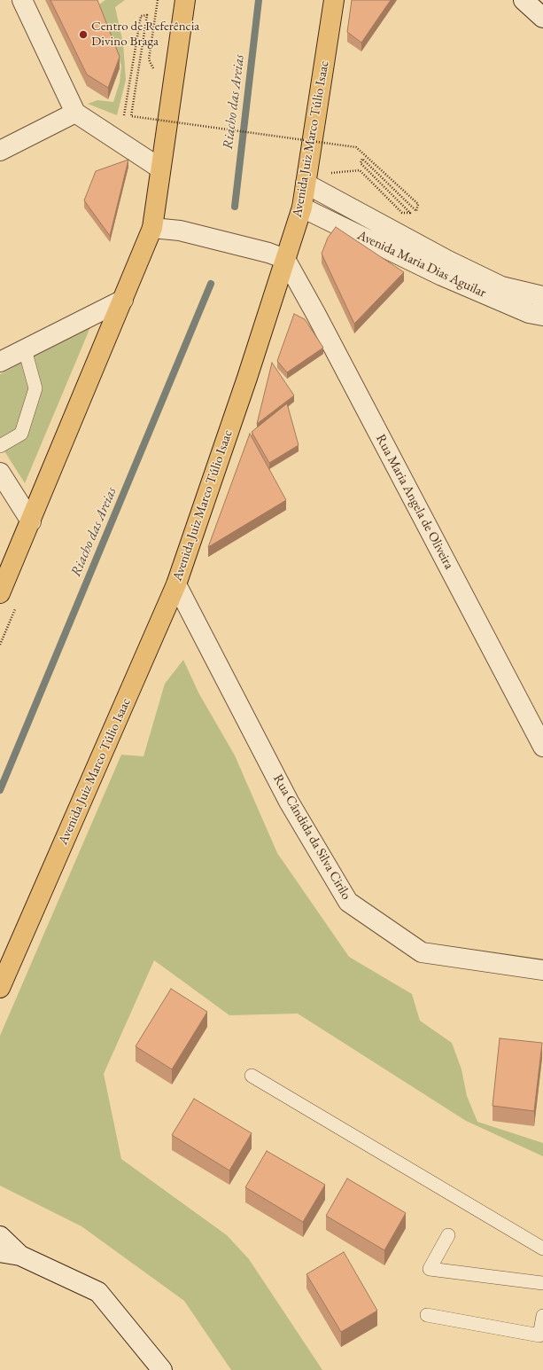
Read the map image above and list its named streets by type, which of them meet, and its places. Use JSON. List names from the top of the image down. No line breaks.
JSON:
{"streets":{"main road":["Avenida Juiz Marco Túlio Isaac"],"street":["Avenida Maria Dias Aguilar","Rua Maria Angela de Oliveira","Rua Cândida da Silva Cirilo"]},"crossings":[["Avenida Juiz Marco Túlio Isaac","Avenida Maria Dias Aguilar"],["Avenida Juiz Marco Túlio Isaac","Rua Maria Angela de Oliveira"],["Avenida Juiz Marco Túlio Isaac","Rua Cândida da Silva Cirilo"]],"water":["Riacho das Areias"],"places":["Centro de Referência Divino Braga"]}
